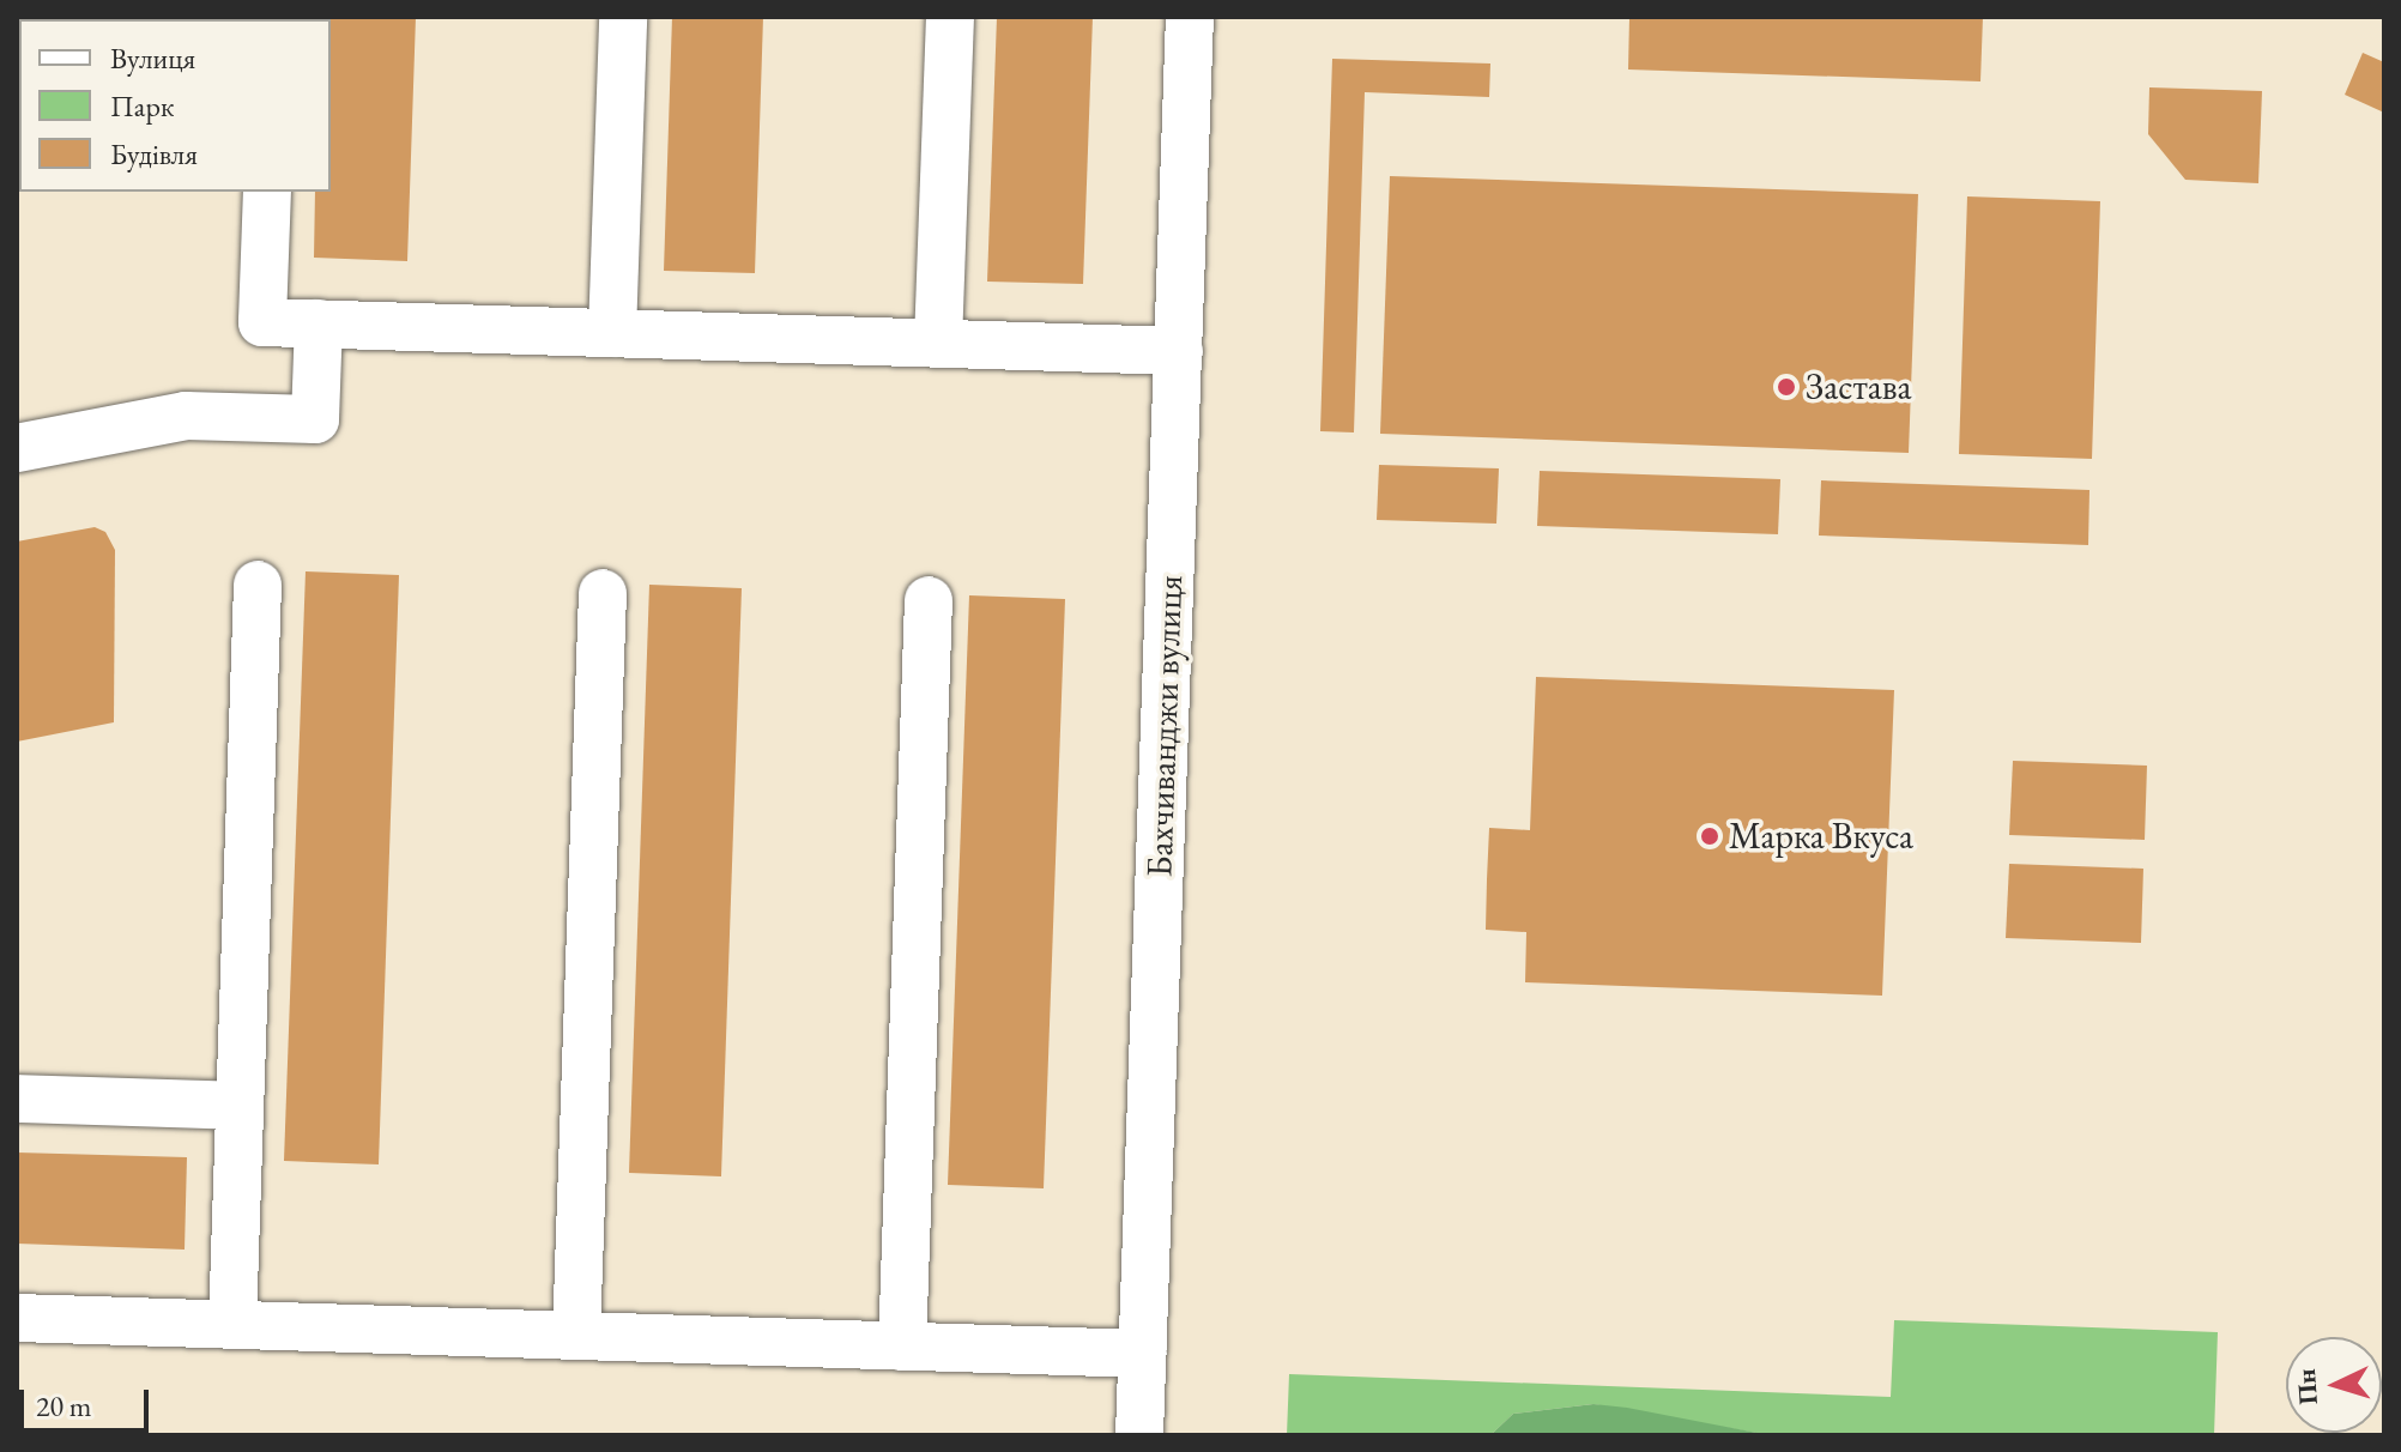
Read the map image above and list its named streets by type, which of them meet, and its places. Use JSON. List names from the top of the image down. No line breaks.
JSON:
{"streets":{"street":["Бахчиванджи вулиця"]},"places":["Застава","Марка Вкуса"],"legend":["Вулиця","Парк","Будівля"],"scale_bar":"20 m","north":"left"}
